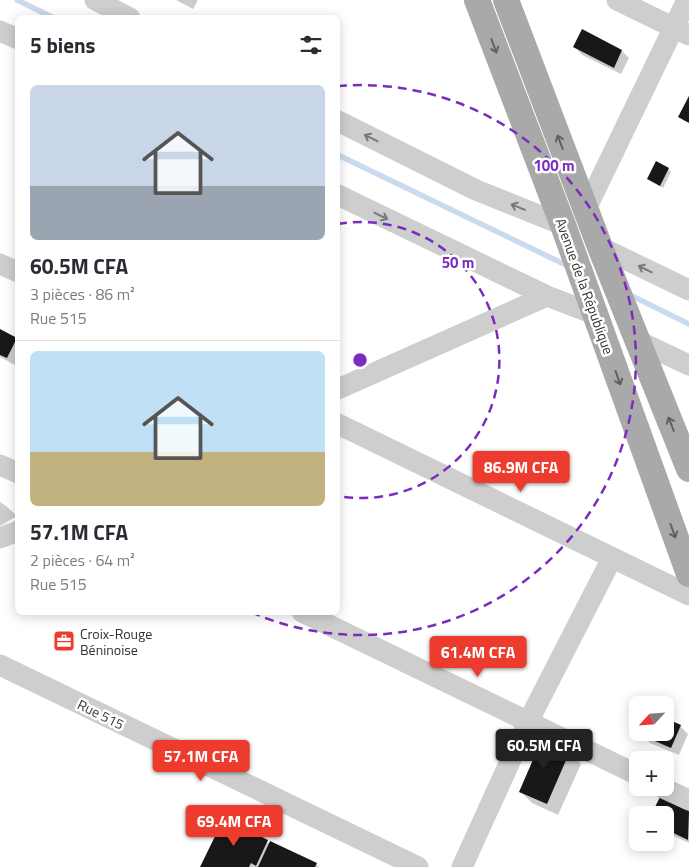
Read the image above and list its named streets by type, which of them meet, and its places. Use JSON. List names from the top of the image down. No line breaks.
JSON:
{"streets":{"main road":["Avenue de la République"],"street":["Rue 515"]},"places":{"office":["Croix-Rouge Béninoise"]},"north":"bottom left","page":{"heading":"5 biens","list":[{"name":"60.5M CFA","note":"3 pièces · 86 m² · Rue 515"},{"name":"57.1M CFA","note":"2 pièces · 64 m² · Rue 515"}],"price":["86.9M CFA","61.4M CFA","60.5M CFA","57.1M CFA","69.4M CFA"],"map_buttons":["+","−"]},"rings":["100 m","50 m"]}
